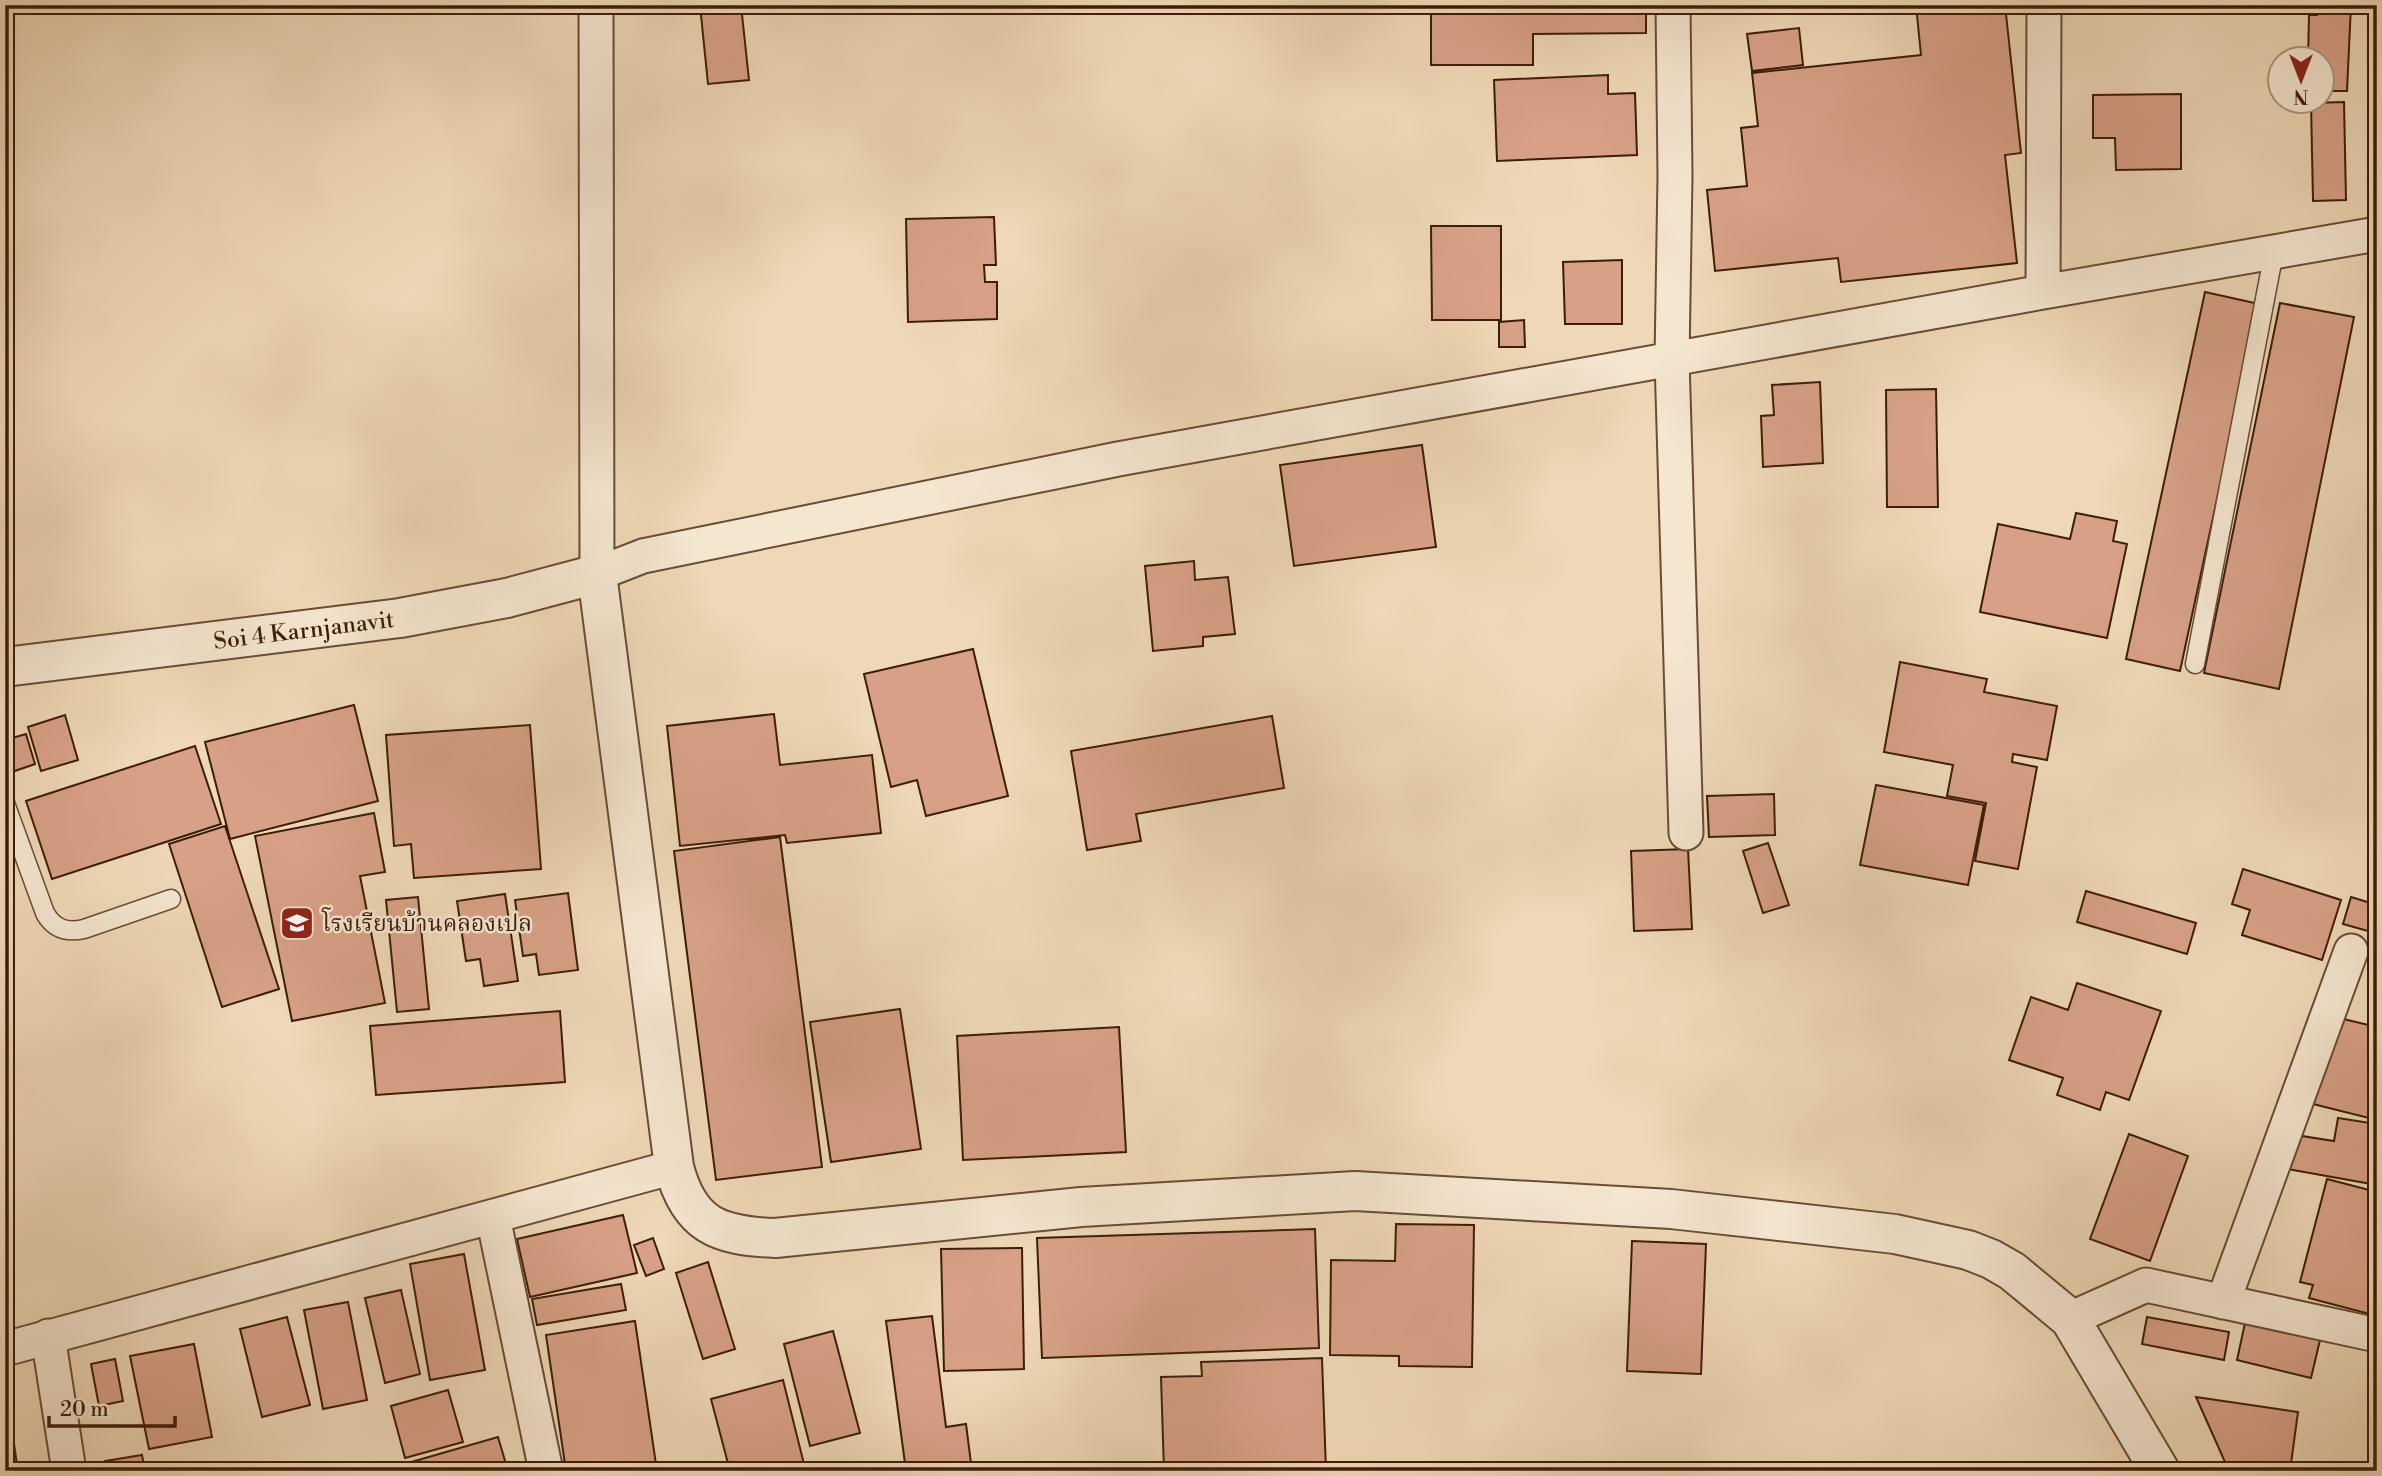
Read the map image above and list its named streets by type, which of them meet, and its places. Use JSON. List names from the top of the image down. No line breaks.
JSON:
{"streets":{"street":["Soi 4 Karnjanavit"]},"places":{"school or university":["โรงเรียนบ้านคลองเปล"]},"scale_bar":"20 m","north":"bottom"}
